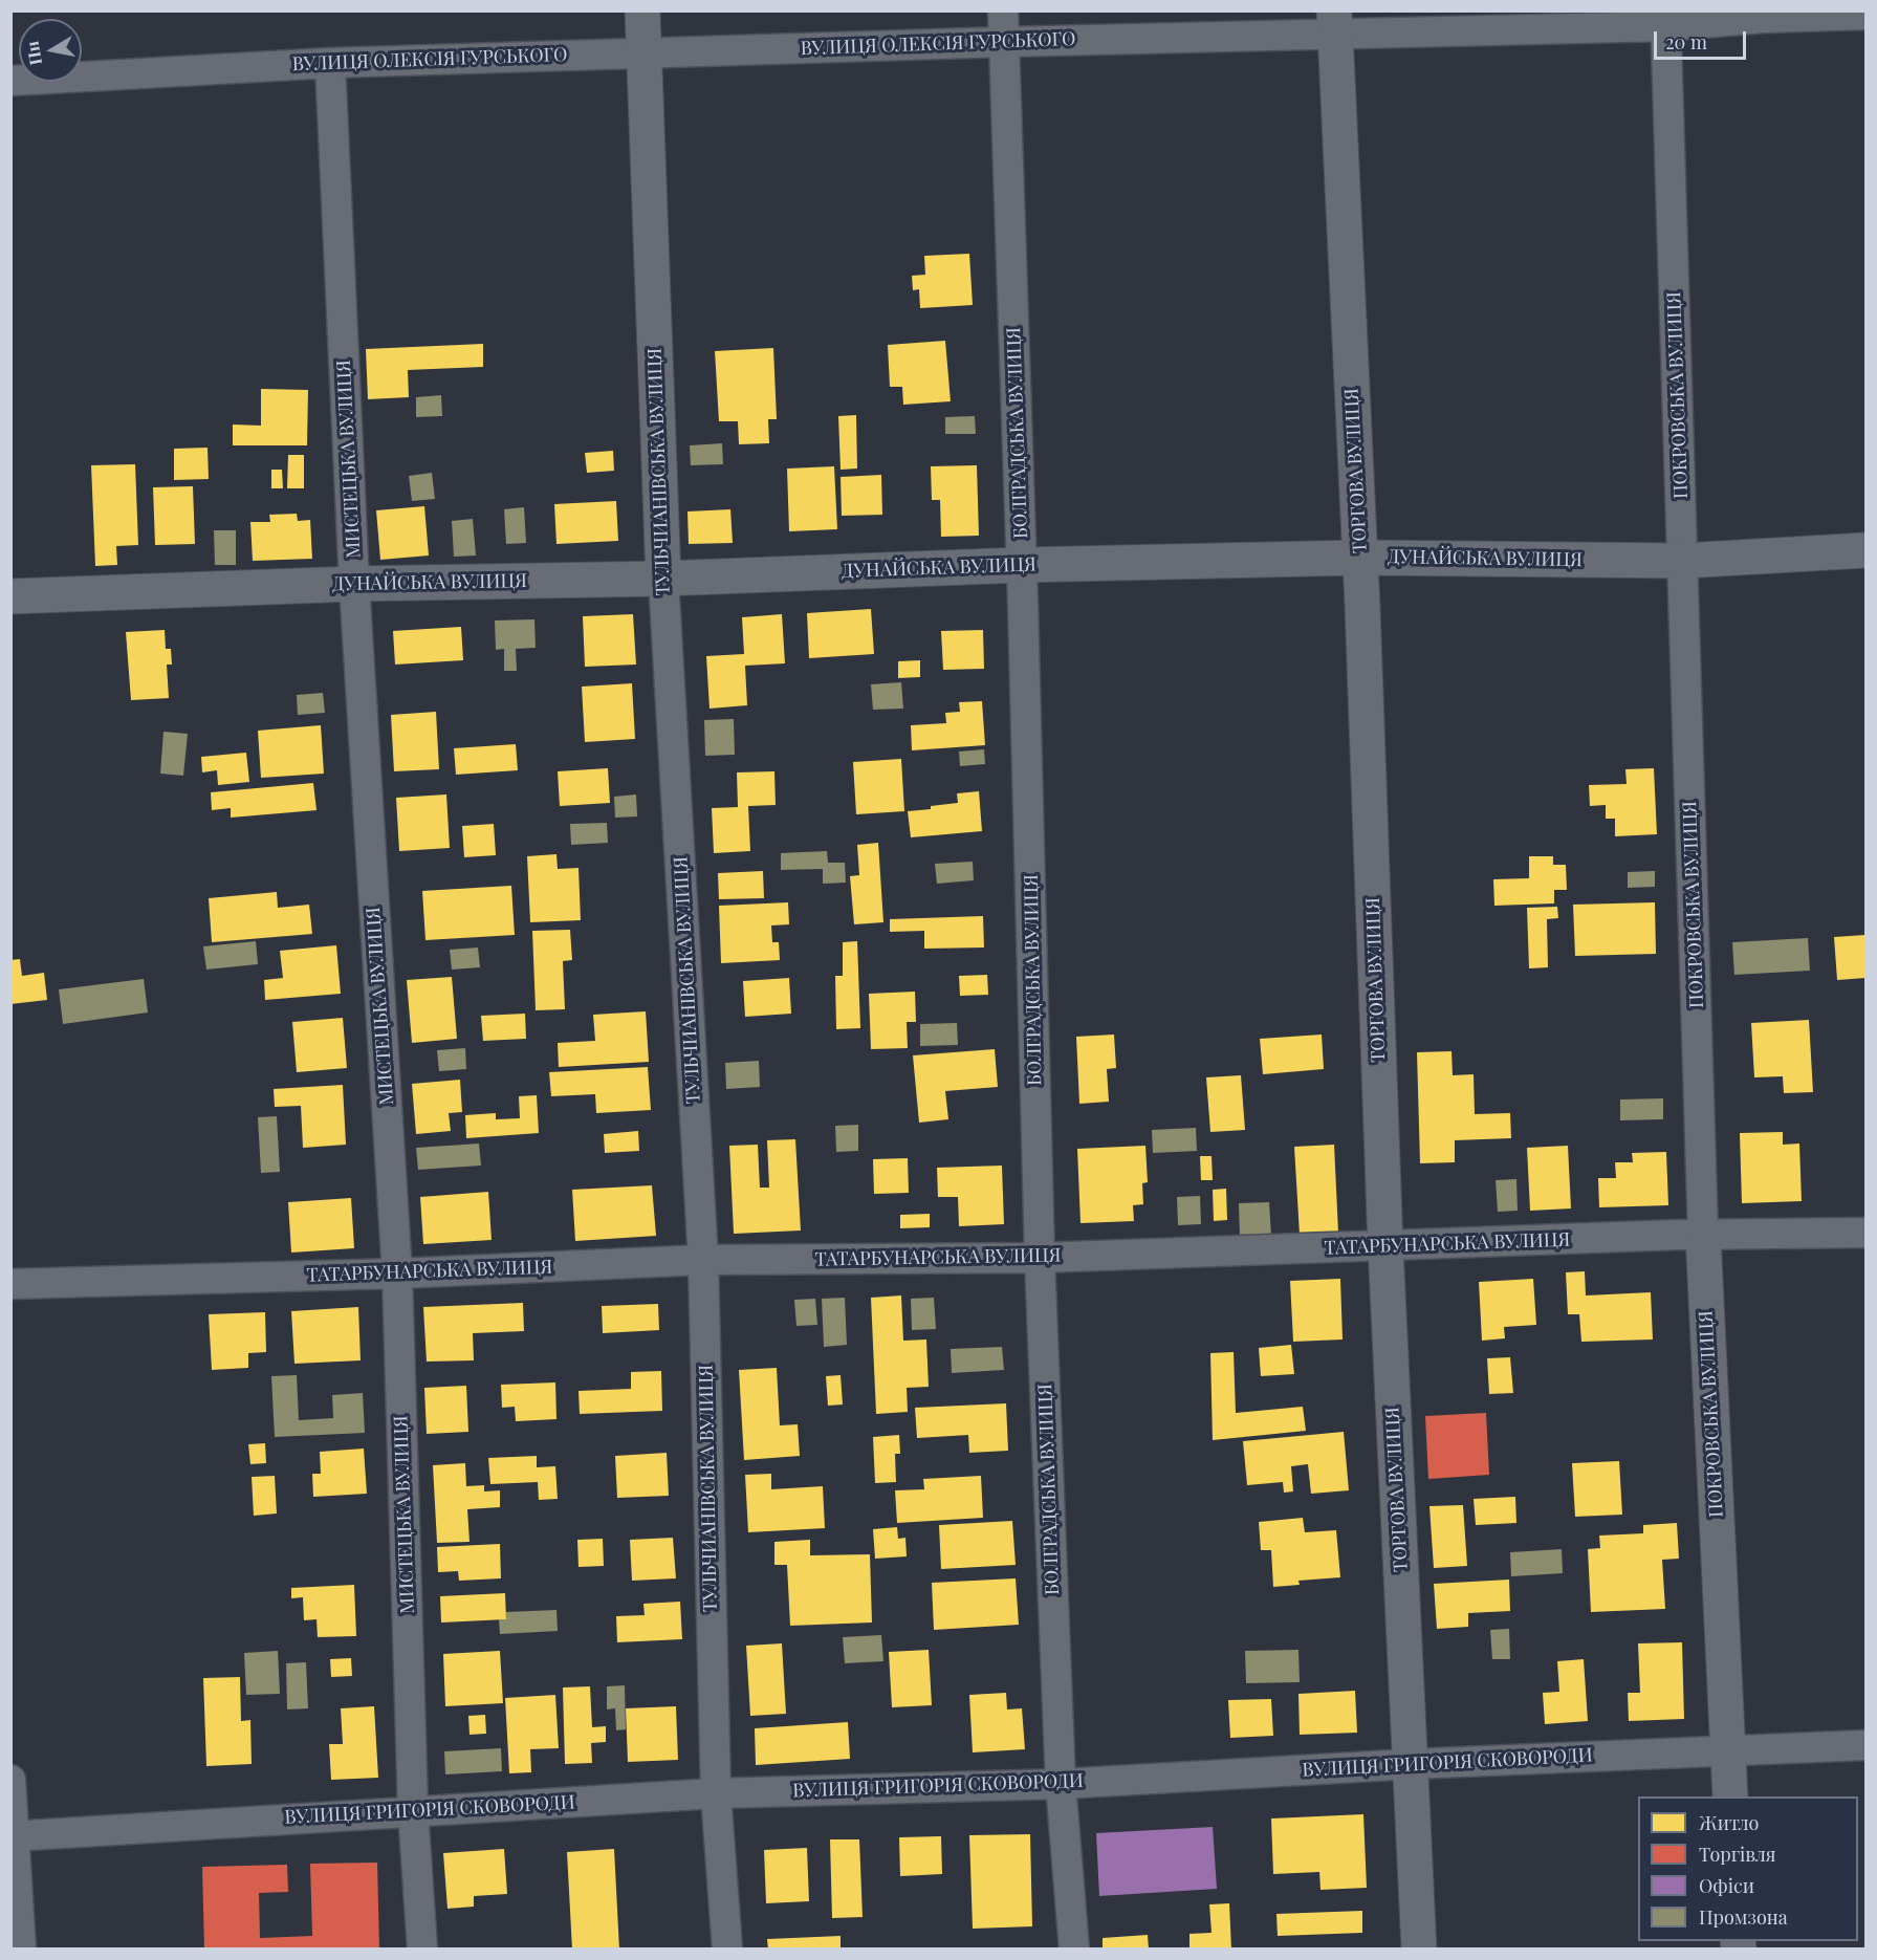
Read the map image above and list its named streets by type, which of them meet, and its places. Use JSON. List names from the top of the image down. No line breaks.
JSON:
{"streets":{"main road":["ПОКРОВСЬКА ВУЛИЦЯ","ТОРГОВА ВУЛИЦЯ","ТУЛЬЧИАНІВСЬКА ВУЛИЦЯ","ДУНАЙСЬКА ВУЛИЦЯ"],"street":["ВУЛИЦЯ ОЛЕКСІЯ ГУРСЬКОГО","БОЛГРАДСЬКА ВУЛИЦЯ","МИСТЕЦЬКА ВУЛИЦЯ","ТАТАРБУНАРСЬКА ВУЛИЦЯ","ВУЛИЦЯ ГРИГОРІЯ СКОВОРОДИ"]},"crossings":[["ВУЛИЦЯ ОЛЕКСІЯ ГУРСЬКОГО","ПОКРОВСЬКА ВУЛИЦЯ"],["ВУЛИЦЯ ОЛЕКСІЯ ГУРСЬКОГО","БОЛГРАДСЬКА ВУЛИЦЯ"],["ВУЛИЦЯ ОЛЕКСІЯ ГУРСЬКОГО","МИСТЕЦЬКА ВУЛИЦЯ"],["ВУЛИЦЯ ОЛЕКСІЯ ГУРСЬКОГО","ТОРГОВА ВУЛИЦЯ"],["ВУЛИЦЯ ОЛЕКСІЯ ГУРСЬКОГО","ТУЛЬЧИАНІВСЬКА ВУЛИЦЯ"],["ПОКРОВСЬКА ВУЛИЦЯ","ДУНАЙСЬКА ВУЛИЦЯ"],["ПОКРОВСЬКА ВУЛИЦЯ","ТАТАРБУНАРСЬКА ВУЛИЦЯ"],["ПОКРОВСЬКА ВУЛИЦЯ","ВУЛИЦЯ ГРИГОРІЯ СКОВОРОДИ"],["БОЛГРАДСЬКА ВУЛИЦЯ","ДУНАЙСЬКА ВУЛИЦЯ"],["БОЛГРАДСЬКА ВУЛИЦЯ","ТАТАРБУНАРСЬКА ВУЛИЦЯ"],["БОЛГРАДСЬКА ВУЛИЦЯ","ВУЛИЦЯ ГРИГОРІЯ СКОВОРОДИ"],["МИСТЕЦЬКА ВУЛИЦЯ","ДУНАЙСЬКА ВУЛИЦЯ"],["МИСТЕЦЬКА ВУЛИЦЯ","ТАТАРБУНАРСЬКА ВУЛИЦЯ"],["МИСТЕЦЬКА ВУЛИЦЯ","ВУЛИЦЯ ГРИГОРІЯ СКОВОРОДИ"],["ТОРГОВА ВУЛИЦЯ","ДУНАЙСЬКА ВУЛИЦЯ"],["ТОРГОВА ВУЛИЦЯ","ТАТАРБУНАРСЬКА ВУЛИЦЯ"],["ТОРГОВА ВУЛИЦЯ","ВУЛИЦЯ ГРИГОРІЯ СКОВОРОДИ"],["ТУЛЬЧИАНІВСЬКА ВУЛИЦЯ","ДУНАЙСЬКА ВУЛИЦЯ"],["ТУЛЬЧИАНІВСЬКА ВУЛИЦЯ","ТАТАРБУНАРСЬКА ВУЛИЦЯ"],["ТУЛЬЧИАНІВСЬКА ВУЛИЦЯ","ВУЛИЦЯ ГРИГОРІЯ СКОВОРОДИ"]],"legend":["Житло","Торгівля","Офіси","Промзона"],"scale_bar":"20 m","north":"left"}
